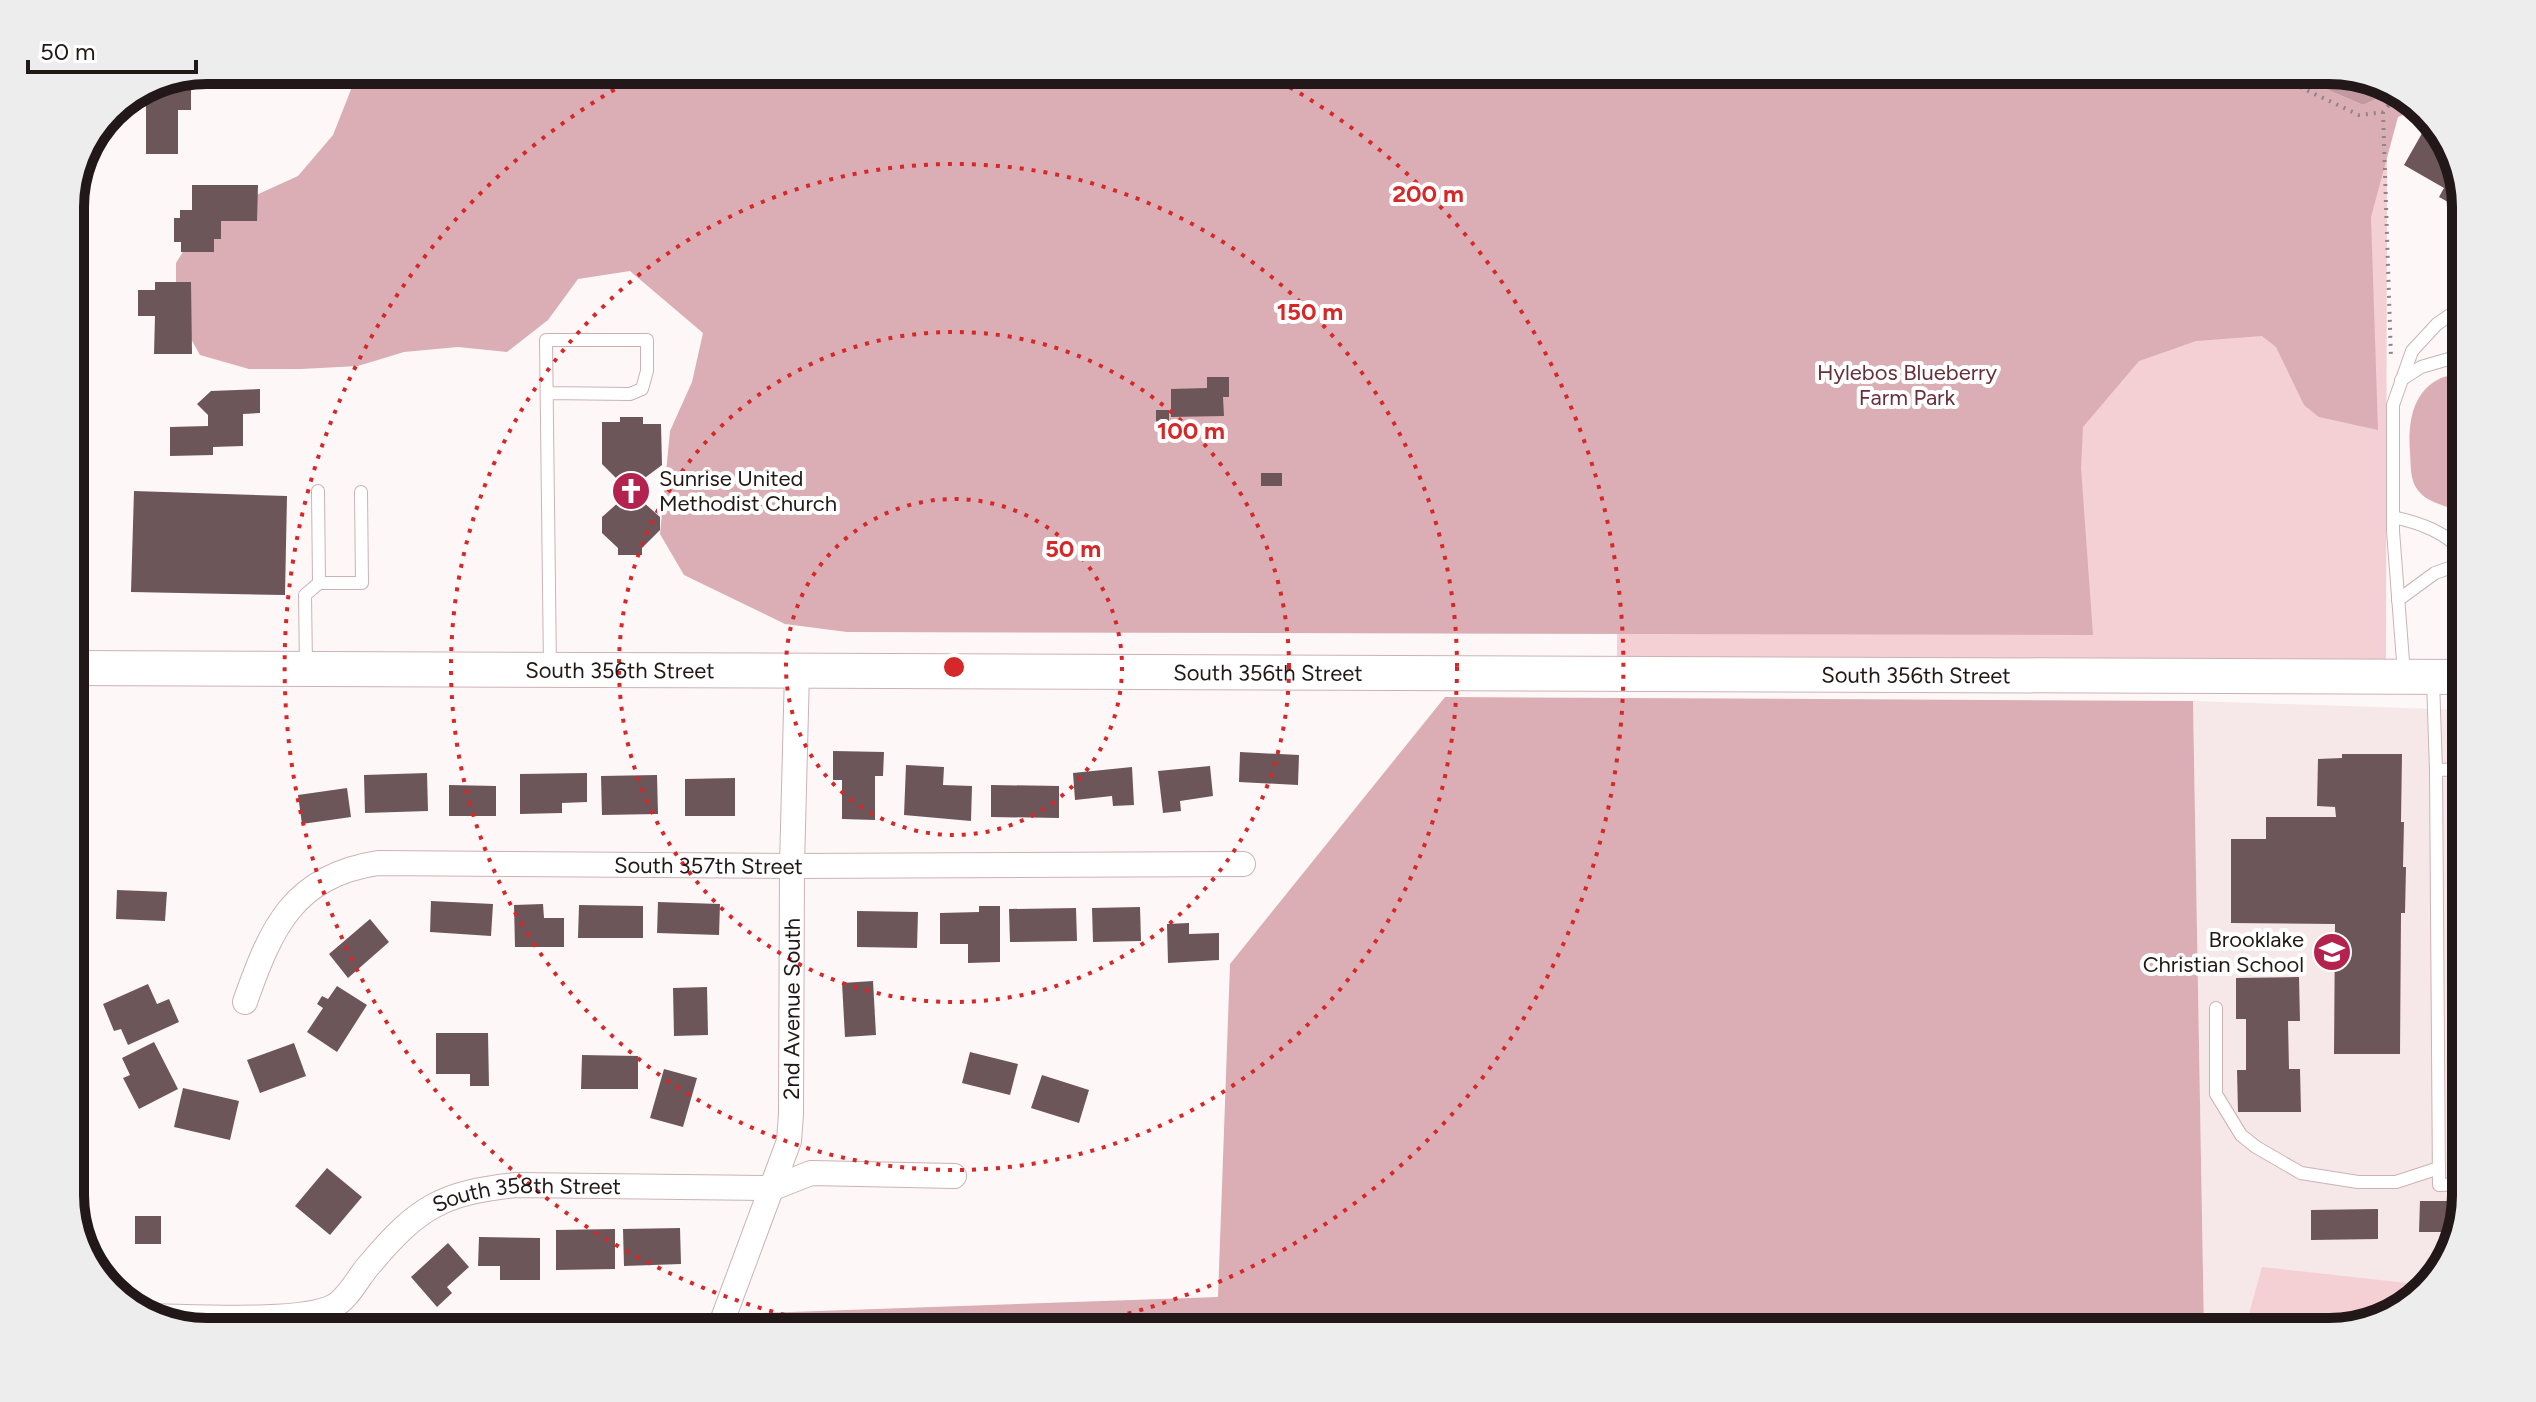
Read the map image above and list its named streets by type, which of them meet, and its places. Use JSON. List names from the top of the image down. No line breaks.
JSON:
{"streets":{"main road":["South 356th Street"],"street":["South 357th Street","2nd Avenue South","South 358th Street"]},"crossings":[["South 356th Street","2nd Avenue South"],["South 357th Street","2nd Avenue South"],["2nd Avenue South","South 358th Street"]],"parks":["Hylebos Blueberry Farm Park"],"places":{"church":["Sunrise United Methodist Church"],"school or university":["Brooklake Christian School"]},"scale_bar":"50 m","rings":["200 m","150 m","100 m","50 m"]}
